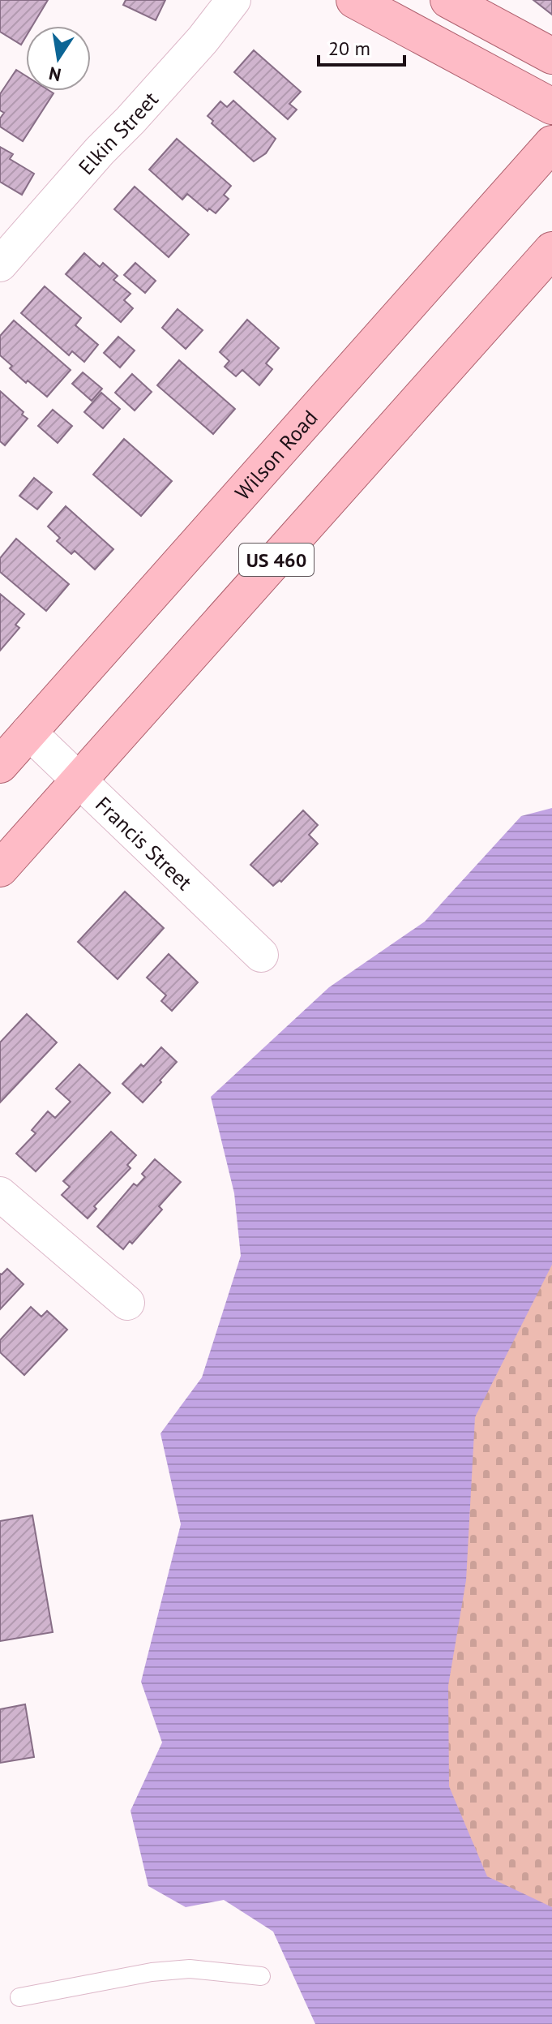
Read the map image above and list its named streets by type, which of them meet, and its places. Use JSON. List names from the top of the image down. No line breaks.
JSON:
{"streets":{"main road":["Wilson Road","US 460"],"street":["Elkin Street","Francis Street"]},"crossings":[["Wilson Road","Francis Street"],["US 460","Francis Street"]],"scale_bar":"20 m","north":"bottom"}
